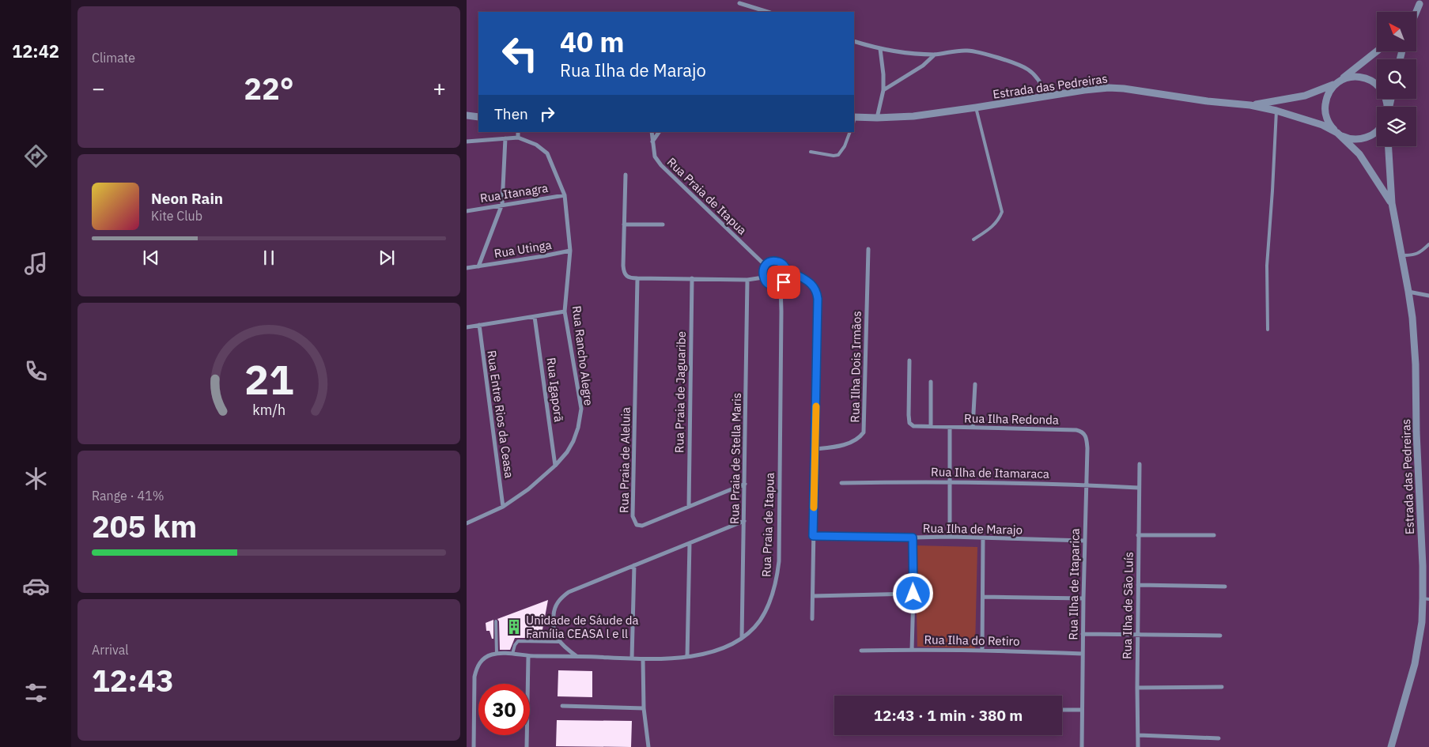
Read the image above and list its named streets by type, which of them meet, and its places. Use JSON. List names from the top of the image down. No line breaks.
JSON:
{"streets":{"street":["Estrada das Pedreiras","Rua Itanagra","Rua Praia de Itapua","Rua Utinga","Rua Rancho Alegre","Rua Ilha Dois Irmãos","Rua Igaporã","Rua Praia de Jaguaribe","Rua Entre Rios da Ceasa","Rua Ilha Redonda","Rua Praia de Stella Maris","Rua Praia de Aleluia","Rua Ilha de Itamaraca","Rua Ilha de Marajo","Rua Ilha de Itaparica","Rua Ilha de São Luís","Rua Ilha do Retiro"]},"crossings":[["Rua Itanagra","Rua Utinga"],["Rua Itanagra","Rua Rancho Alegre"],["Rua Praia de Itapua","Rua Praia de Stella Maris"],["Rua Utinga","Rua Rancho Alegre"],["Rua Rancho Alegre","Rua Igaporã"],["Rua Rancho Alegre","Rua Entre Rios da Ceasa"],["Rua Praia de Jaguaribe","Rua Praia de Aleluia"],["Rua Ilha Redonda","Rua Ilha de Itaparica"],["Rua Praia de Stella Maris","Rua Praia de Aleluia"],["Rua Ilha de Itamaraca","Rua Ilha de Itaparica"],["Rua Ilha de Itamaraca","Rua Ilha de São Luís"],["Rua Ilha de Marajo","Rua Ilha de Itaparica"],["Rua Ilha de Itaparica","Rua Ilha do Retiro"]],"places":{"building":["Unidade de Sáude da Família CEASA l e ll"]},"north":"top left","page":{"tabs":"12:42","tile":["Climate",["Range · 41%","205 km"],["Arrival","12:43"]],"turn":["40 m","Rua Ilha de Marajo"],"heat":["−","22°","+"],"then":"Then","song":["Neon Rain","Kite Club"],"limit":"30","trip":"12:43 · 1 min · 380 m","gauge":["21","km/h"]}}
